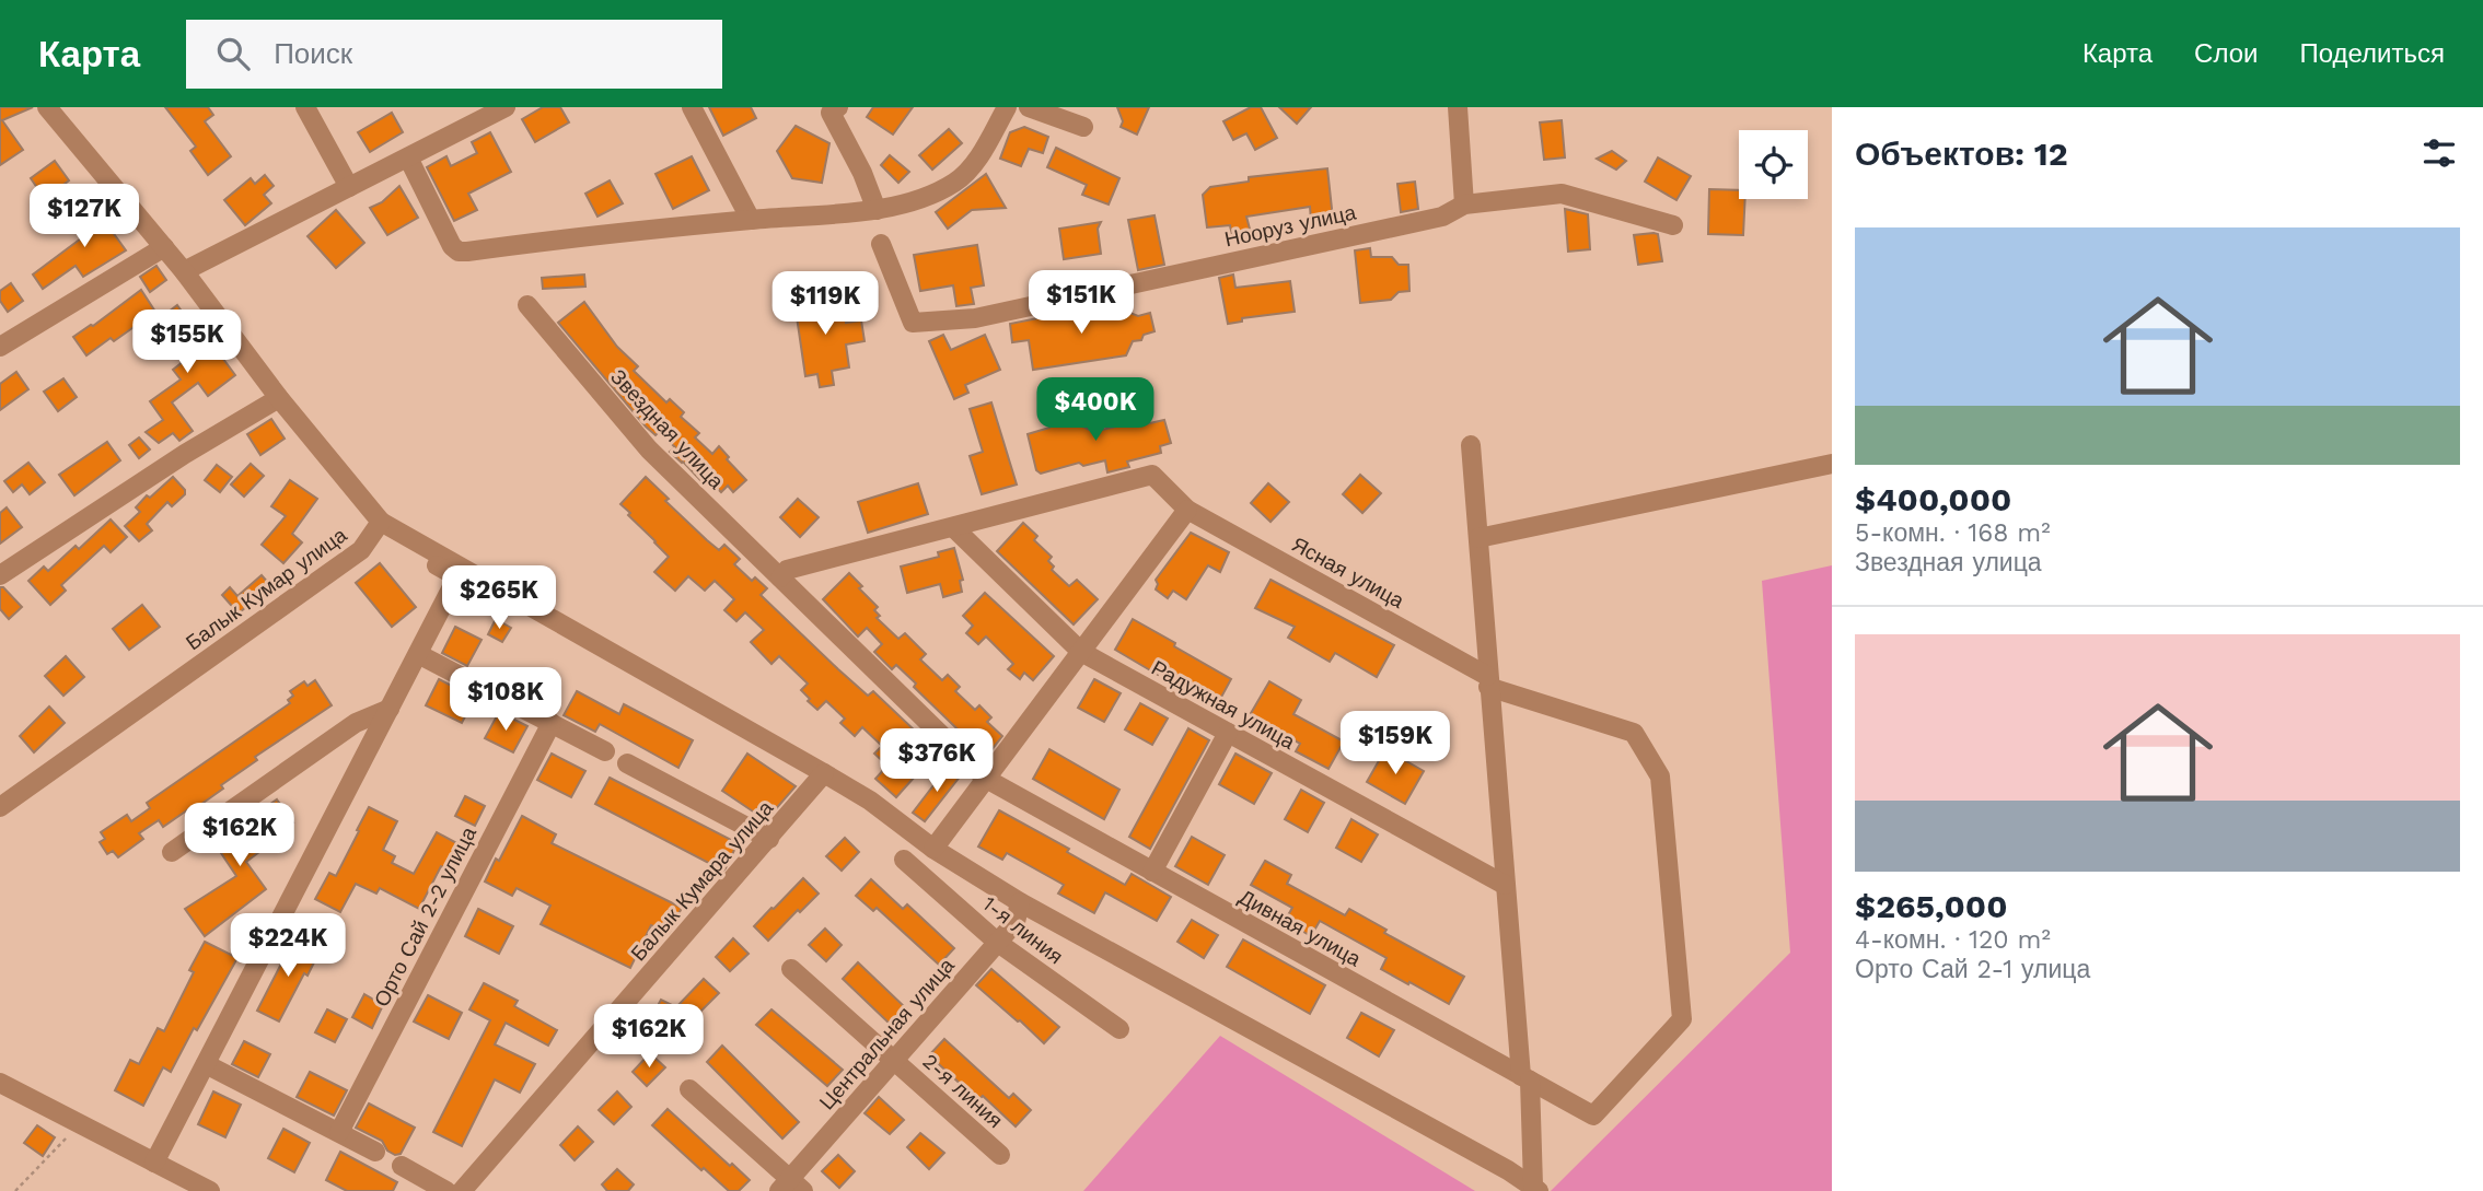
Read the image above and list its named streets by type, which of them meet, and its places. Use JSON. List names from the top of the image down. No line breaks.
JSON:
{"streets":{"street":["Нооруз улица","Звездная улица","Ясная улица","Балык Кумар улица","Радужная улица","Балык Кумара улица","Орто Сай 2-2 улица","Дивная улица","1-я линия","Центральная улица","2-я линия"]},"crossings":[["Звездная улица","Дивная улица"],["Ясная улица","Дивная улица"],["1-я линия","Центральная улица"],["Центральная улица","2-я линия"]],"page":{"header":"Карта","search":"Поиск","nav":["Карта","Слои","Поделиться"],"heading":"Объектов: 12","price":["$127K","$151K","$119K","$155K","$400K","$265K","$108K","$159K","$376K","$162K","$224K","$162K"],"list":[{"name":"$400,000","note":"5-комн. · 168 m² · Звездная улица"},{"name":"$265,000","note":"4-комн. · 120 m² · Орто Сай 2-1 улица"}]}}
